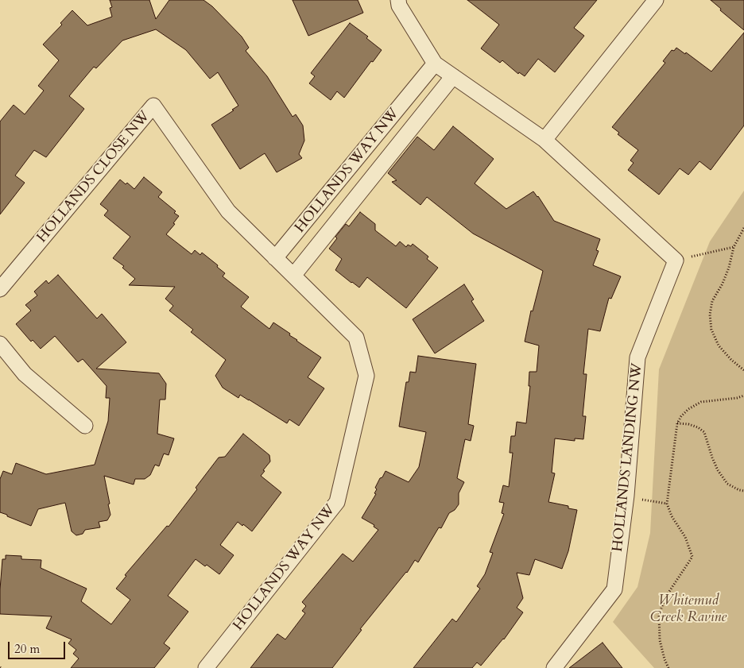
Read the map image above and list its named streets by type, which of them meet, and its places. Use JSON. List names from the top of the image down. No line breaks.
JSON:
{"streets":{"street":["HOLLANDS WAY NW","HOLLANDS CLOSE NW","HOLLANDS LANDING NW"]},"crossings":[["HOLLANDS WAY NW","HOLLANDS CLOSE NW"]],"parks":["Whitemud Creek Ravine"],"scale_bar":"20 m"}
